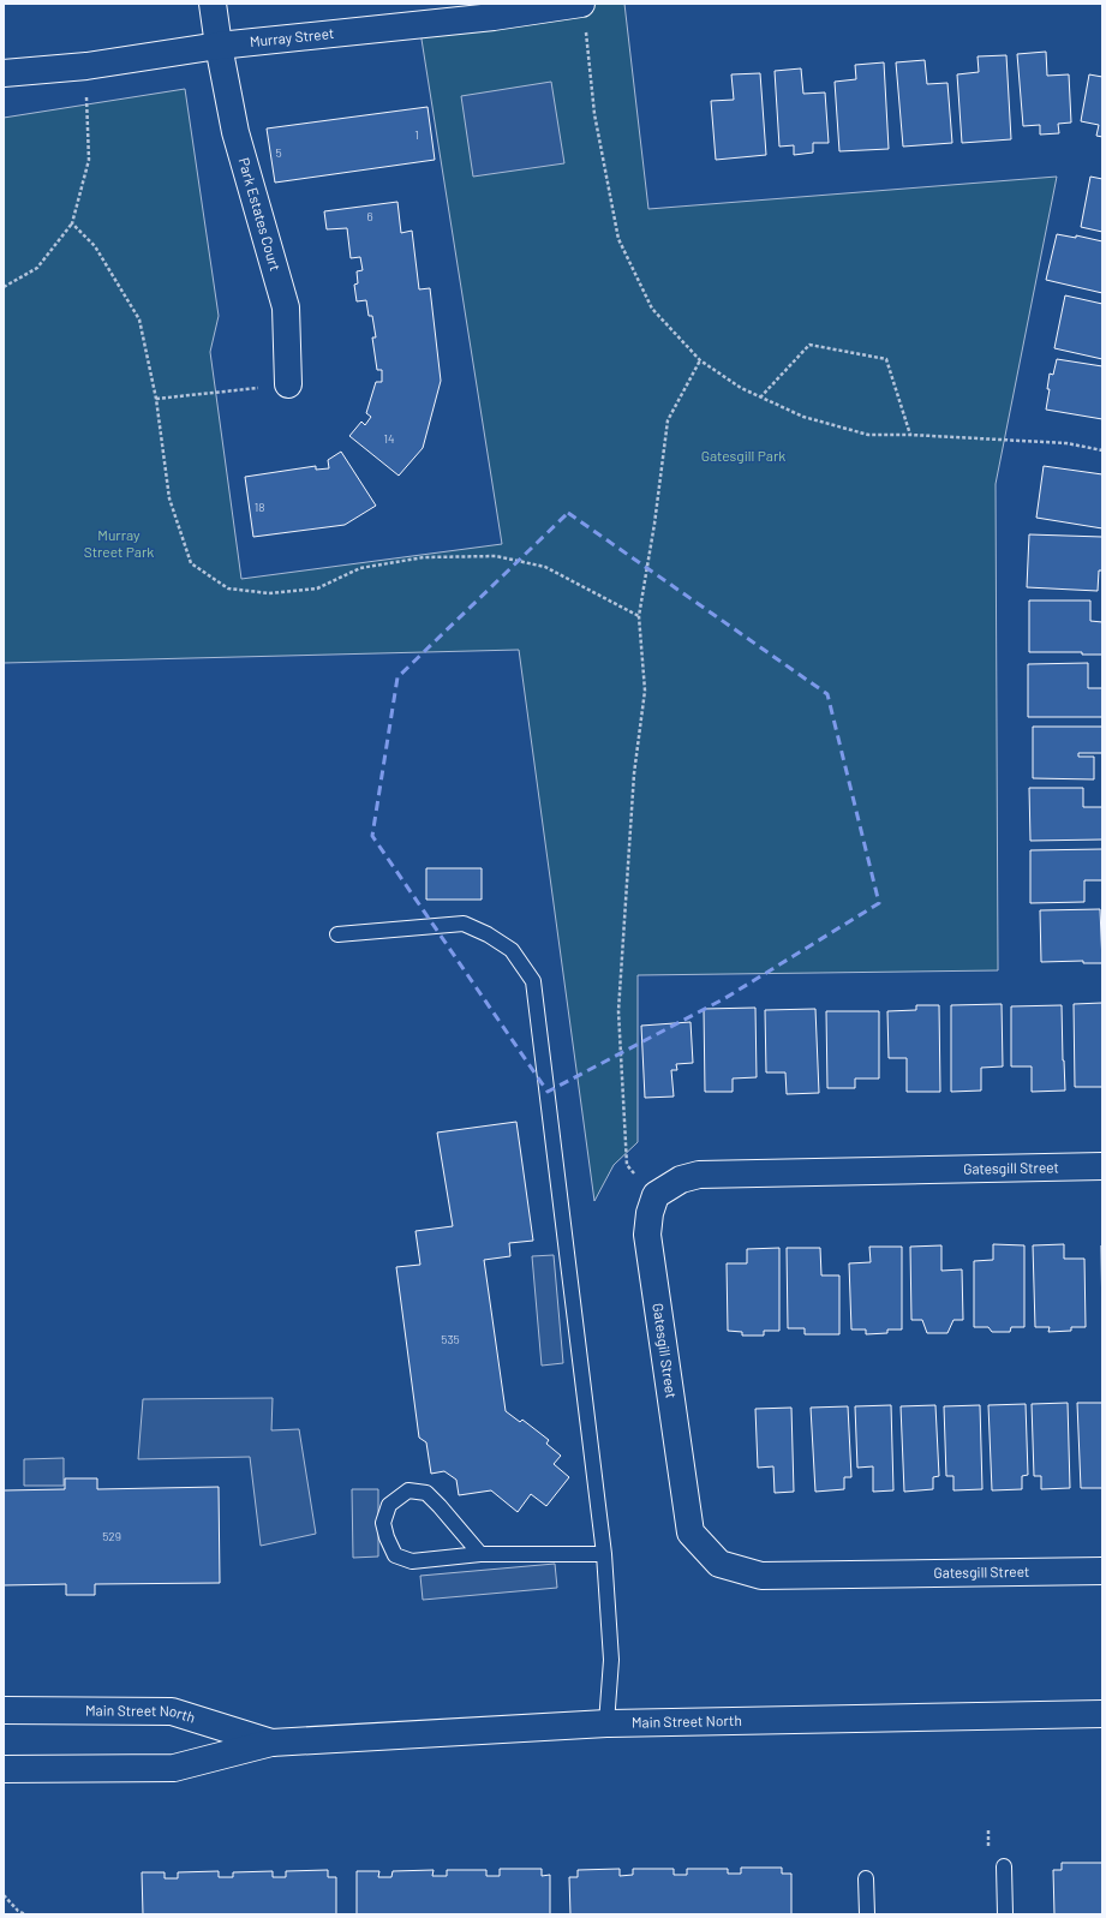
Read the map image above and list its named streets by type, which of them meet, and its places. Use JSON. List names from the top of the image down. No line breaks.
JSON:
{"streets":{"street":["Murray Street","Park Estates Court","Gatesgill Street","Main Street North"]},"crossings":[["Murray Street","Park Estates Court"]],"parks":["Gatesgill Park","Murray Street Park"],"house_numbers":["1","5","6","14","18","535","529"]}
